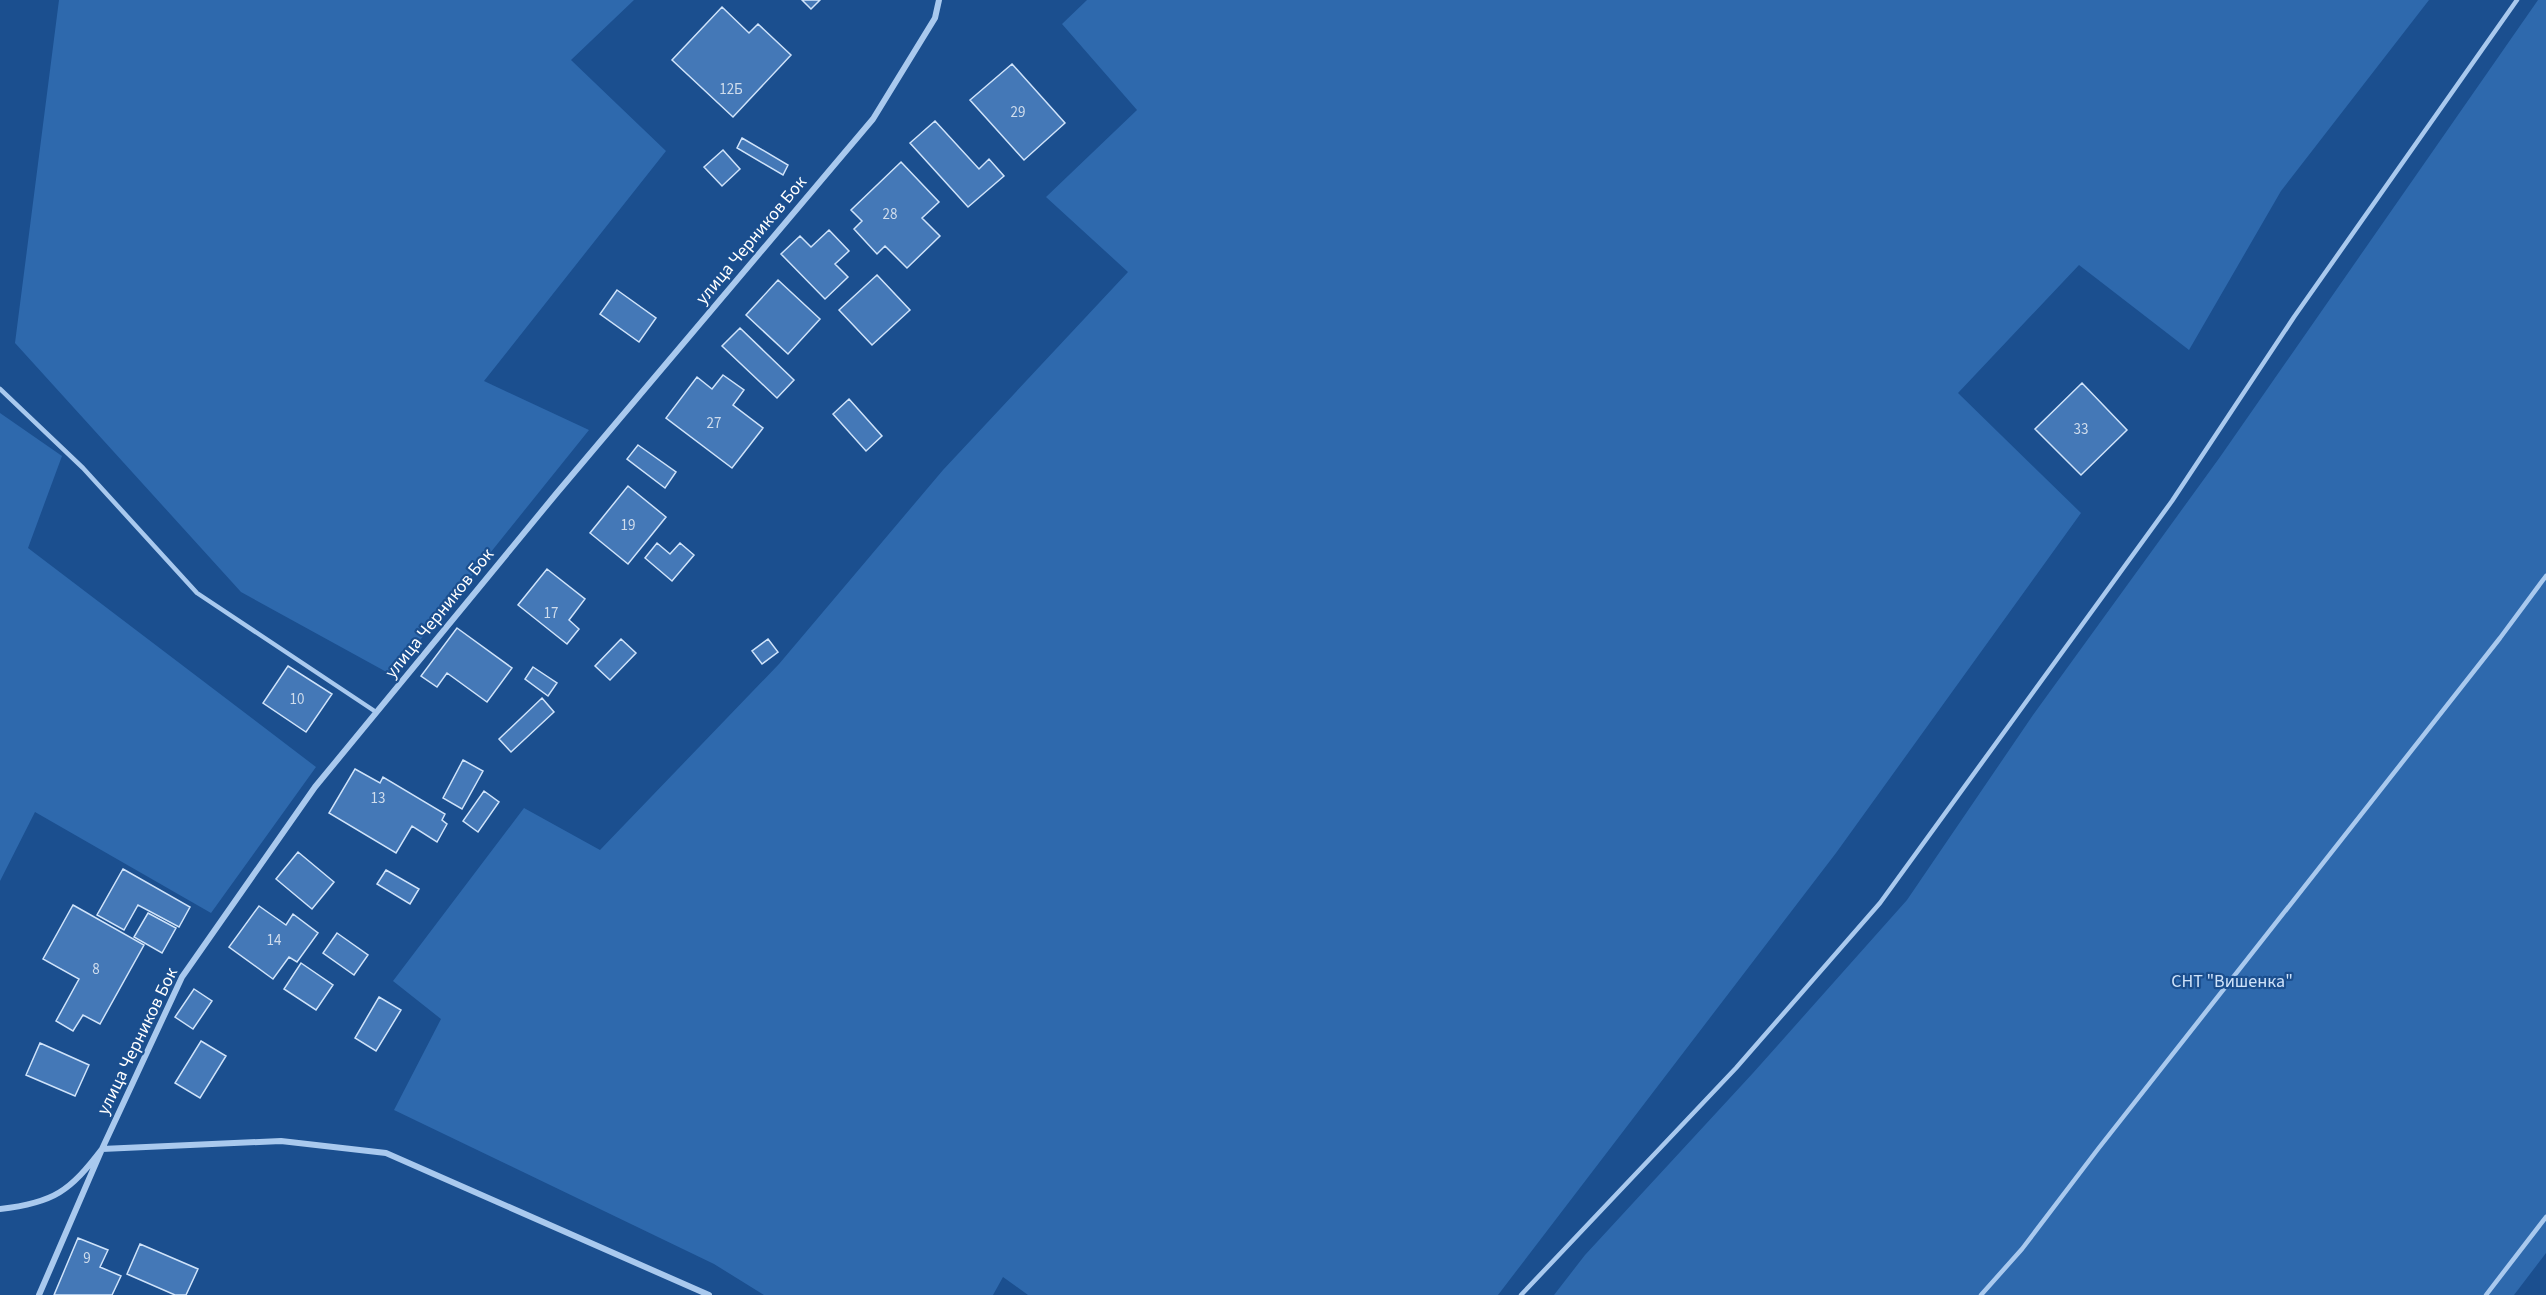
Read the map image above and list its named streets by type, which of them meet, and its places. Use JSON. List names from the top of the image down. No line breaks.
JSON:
{"streets":{"street":["улица Черников Бок"]},"parks":["СНТ \"Вишенка\""],"house_numbers":["12Б","29","28","27","33","19","17","10","13","14","8","9"]}
